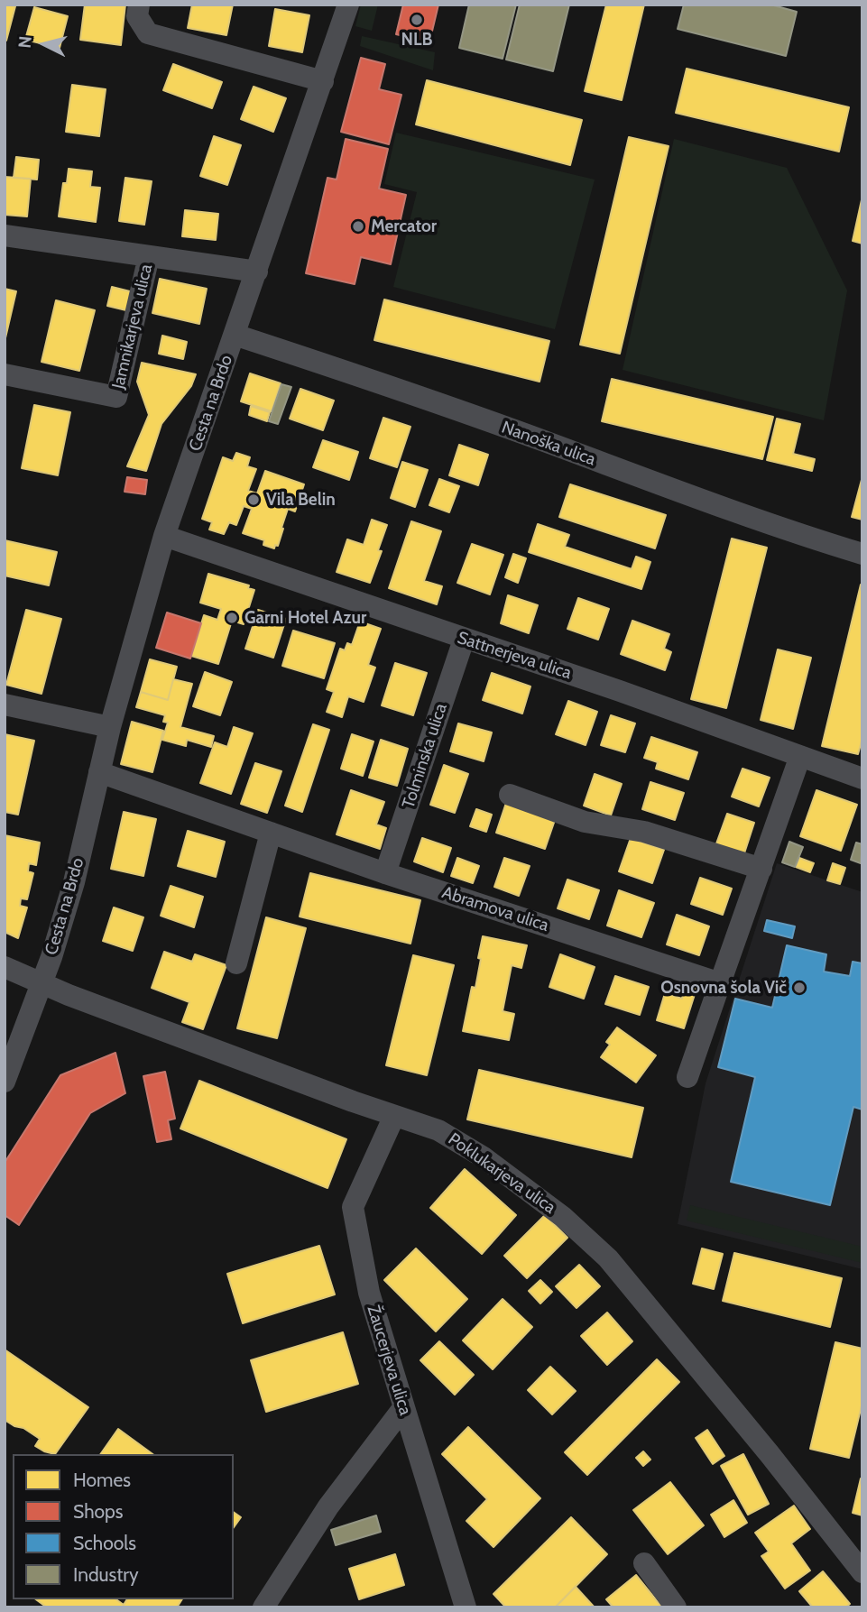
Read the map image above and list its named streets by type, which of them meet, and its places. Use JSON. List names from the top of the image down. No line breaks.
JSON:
{"streets":{"street":["Jamnikarjeva ulica","Cesta na Brdo","Nanoška ulica","Sattnerjeva ulica","Tolminska ulica","Abramova ulica","Poklukarjeva ulica","Žaucerjeva ulica"]},"crossings":[["Jamnikarjeva ulica","Cesta na Brdo"],["Cesta na Brdo","Nanoška ulica"],["Cesta na Brdo","Sattnerjeva ulica"],["Cesta na Brdo","Abramova ulica"],["Cesta na Brdo","Poklukarjeva ulica"],["Sattnerjeva ulica","Tolminska ulica"],["Tolminska ulica","Abramova ulica"],["Poklukarjeva ulica","Žaucerjeva ulica"]],"places":["NLB","Mercator","Vila Belin","Garni Hotel Azur","Osnovna šola Vič"],"legend":["Homes","Shops","Schools","Industry"],"north":"left"}
